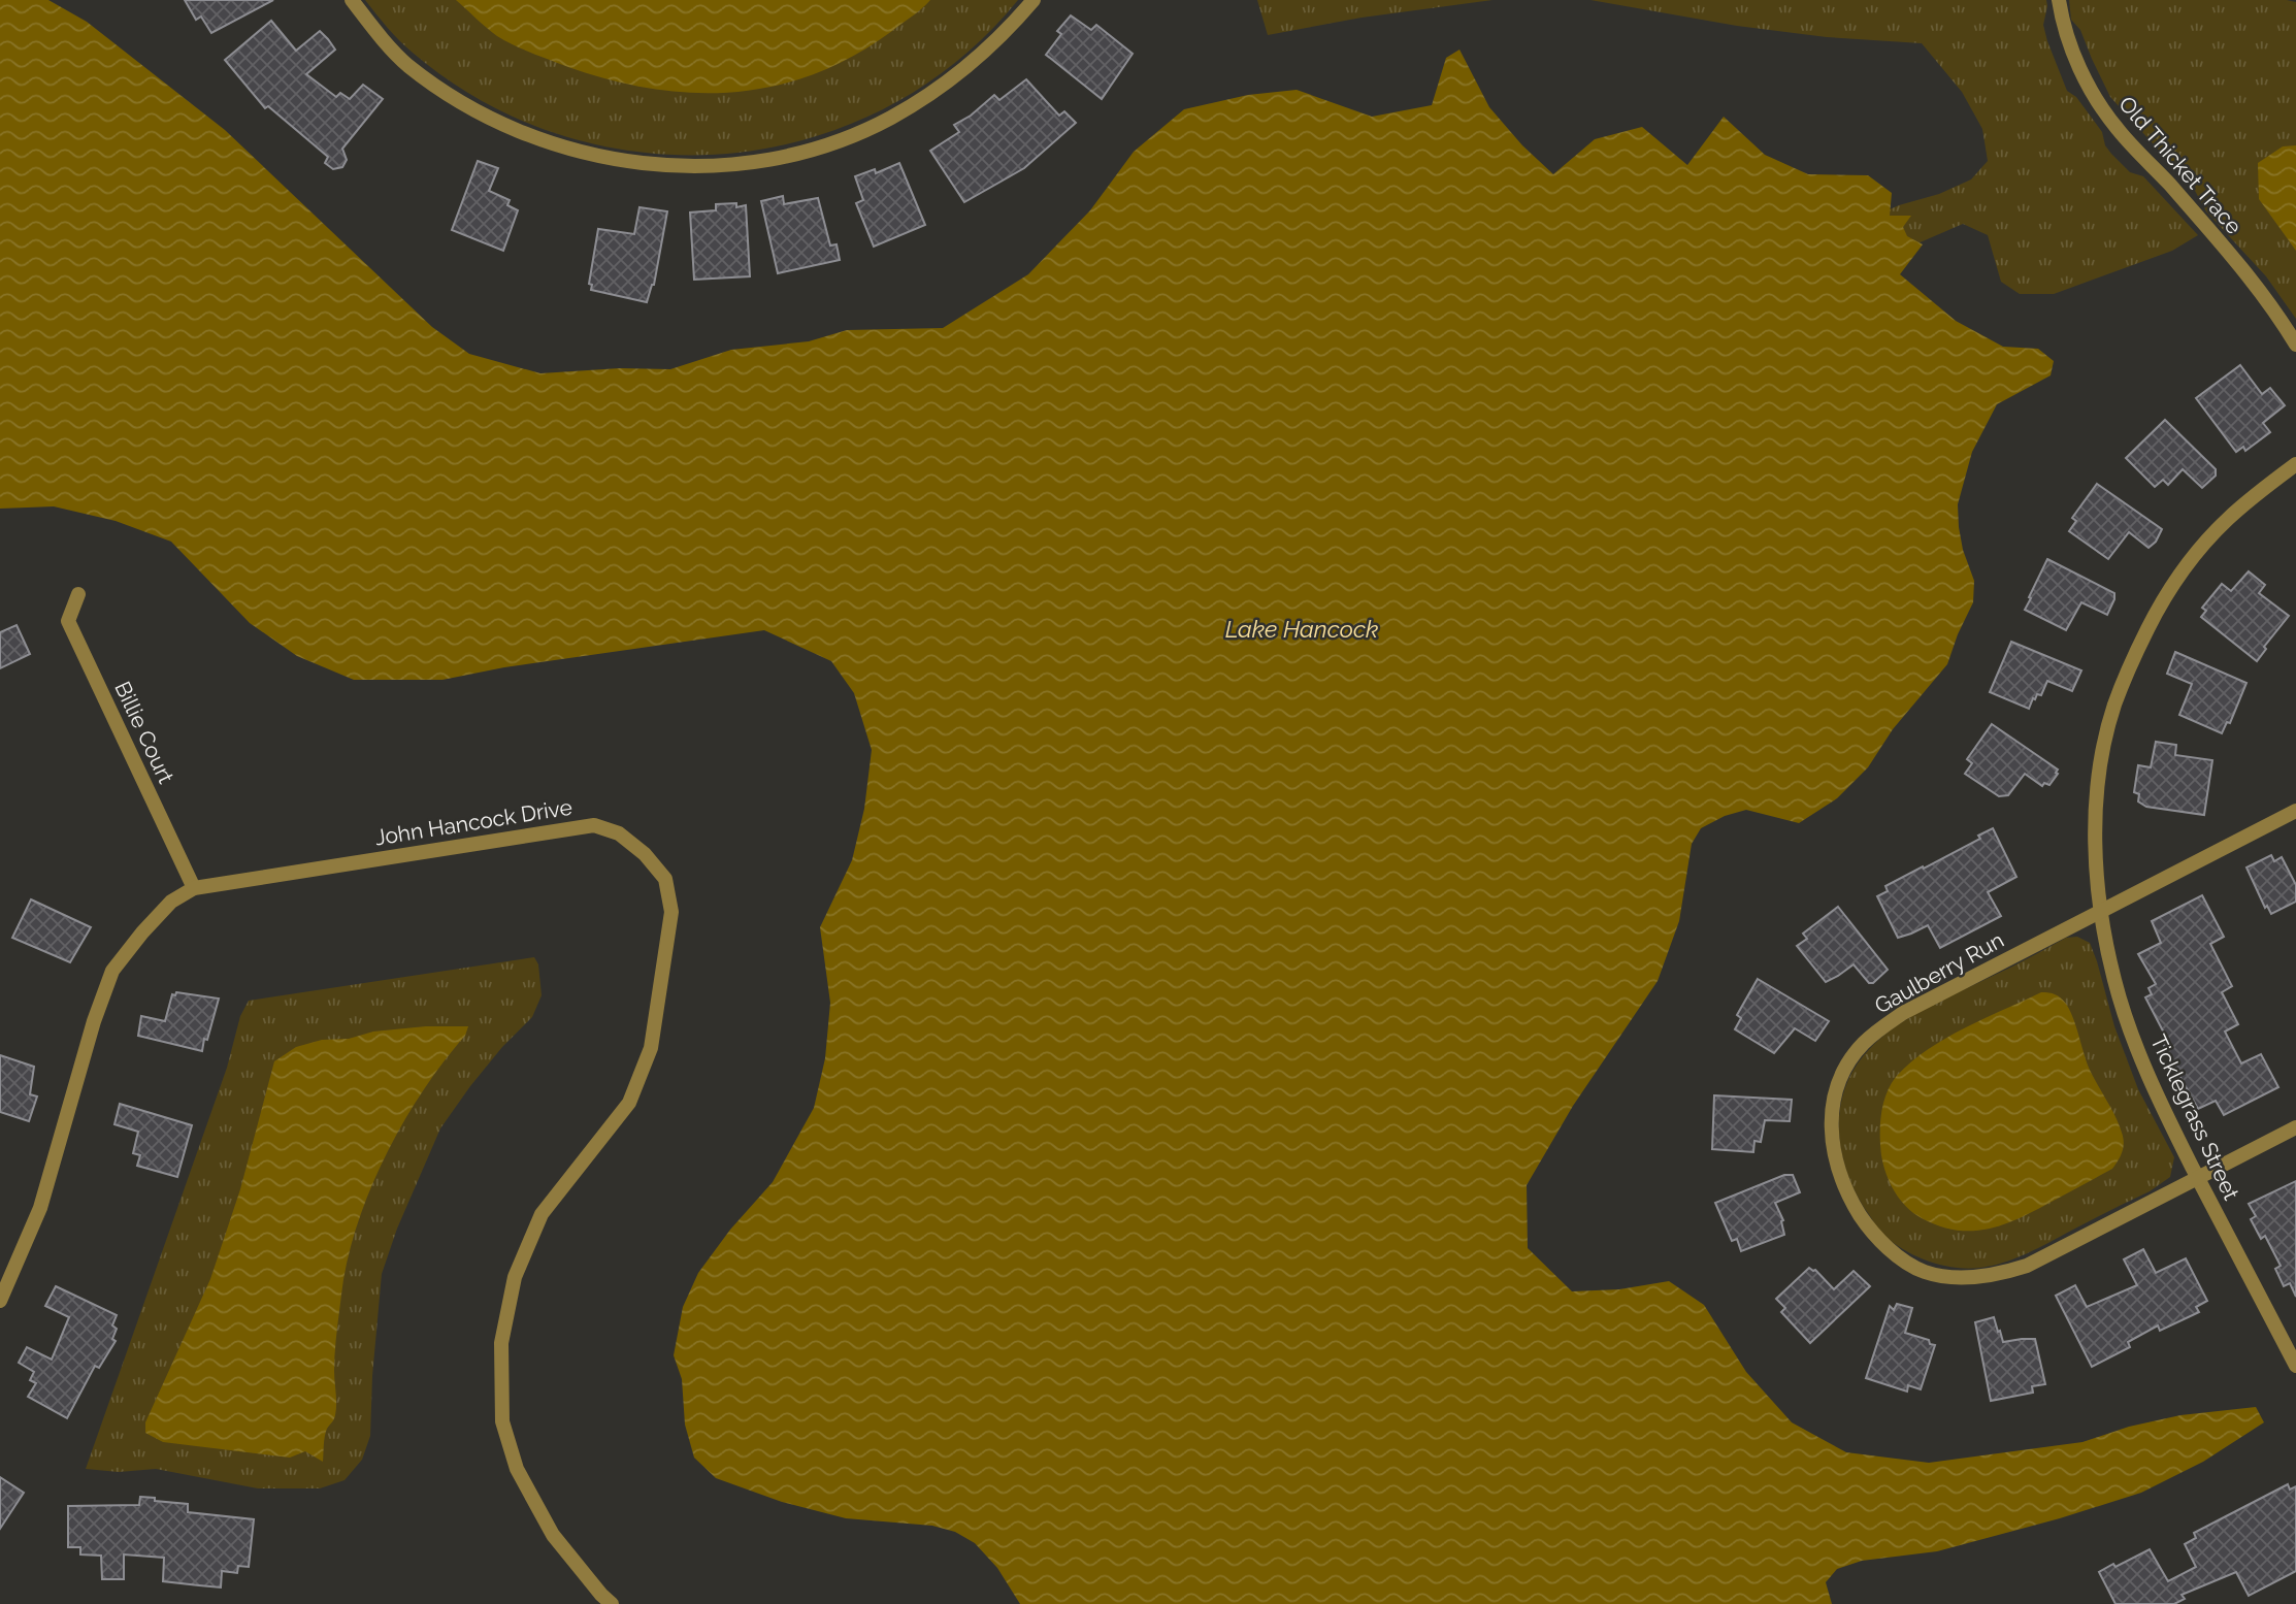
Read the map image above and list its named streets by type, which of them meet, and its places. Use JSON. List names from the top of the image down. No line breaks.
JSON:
{"streets":{"street":["Old Thicket Trace","Billie Court","John Hancock Drive","Gaulberry Run","Ticklegrass Street"]},"crossings":[["Billie Court","John Hancock Drive"],["Gaulberry Run","Ticklegrass Street"]],"water":["Lake Hancock"]}
